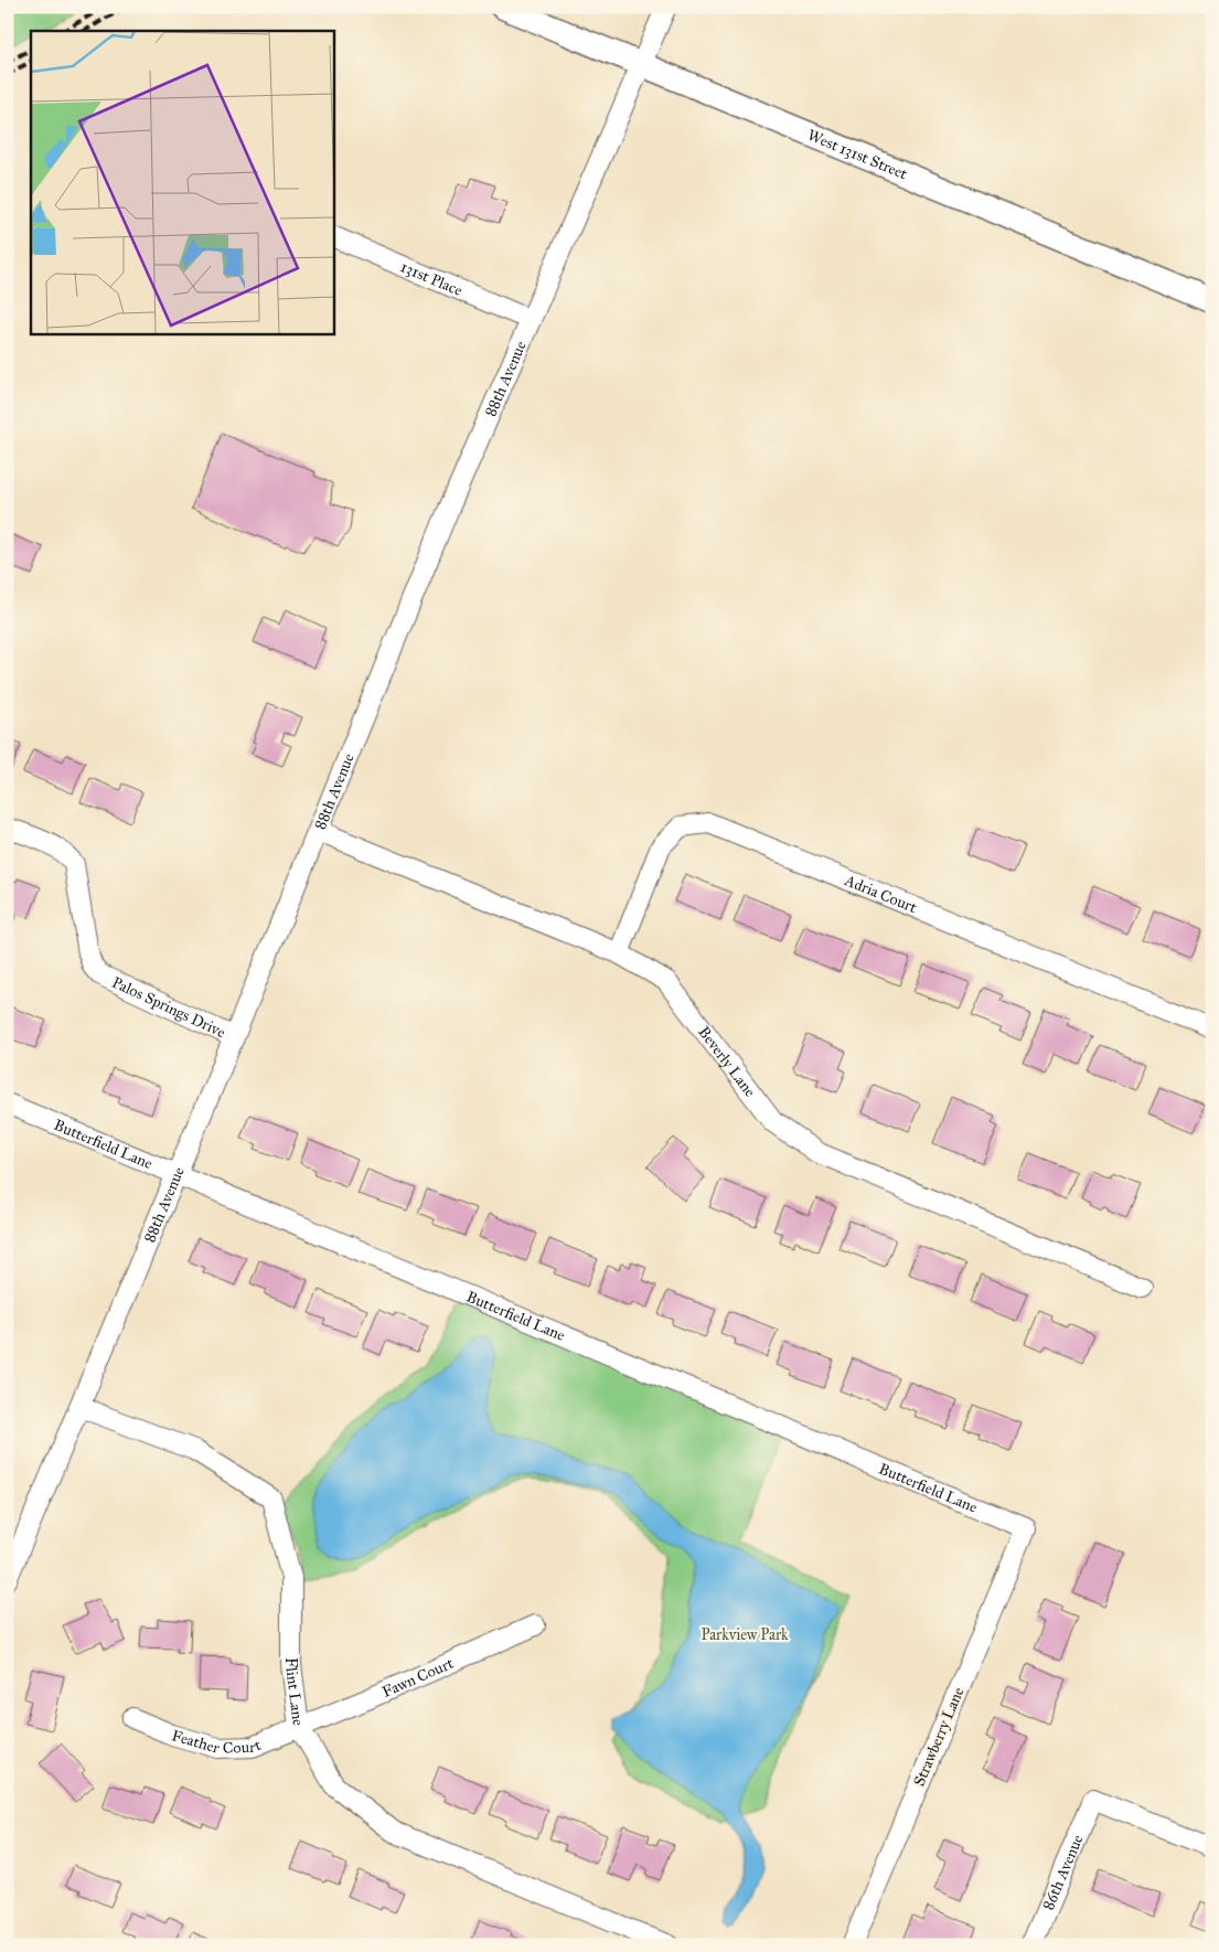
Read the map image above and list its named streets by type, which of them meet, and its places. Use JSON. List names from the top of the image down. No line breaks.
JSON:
{"streets":{"street":["West 131st Street","131st Place","88th Avenue","Adria Court","Palos Springs Drive","Beverly Lane","Butterfield Lane","Fawn Court","Flint Lane","Feather Court","Strawberry Lane","86th Avenue"]},"crossings":[["West 131st Street","88th Avenue"],["131st Place","88th Avenue"],["88th Avenue","Palos Springs Drive"],["88th Avenue","Beverly Lane"],["88th Avenue","Butterfield Lane"],["88th Avenue","Flint Lane"],["Adria Court","Beverly Lane"],["Butterfield Lane","Strawberry Lane"],["Fawn Court","Flint Lane"],["Fawn Court","Feather Court"],["Flint Lane","Feather Court"]],"parks":["Parkview Park"]}
